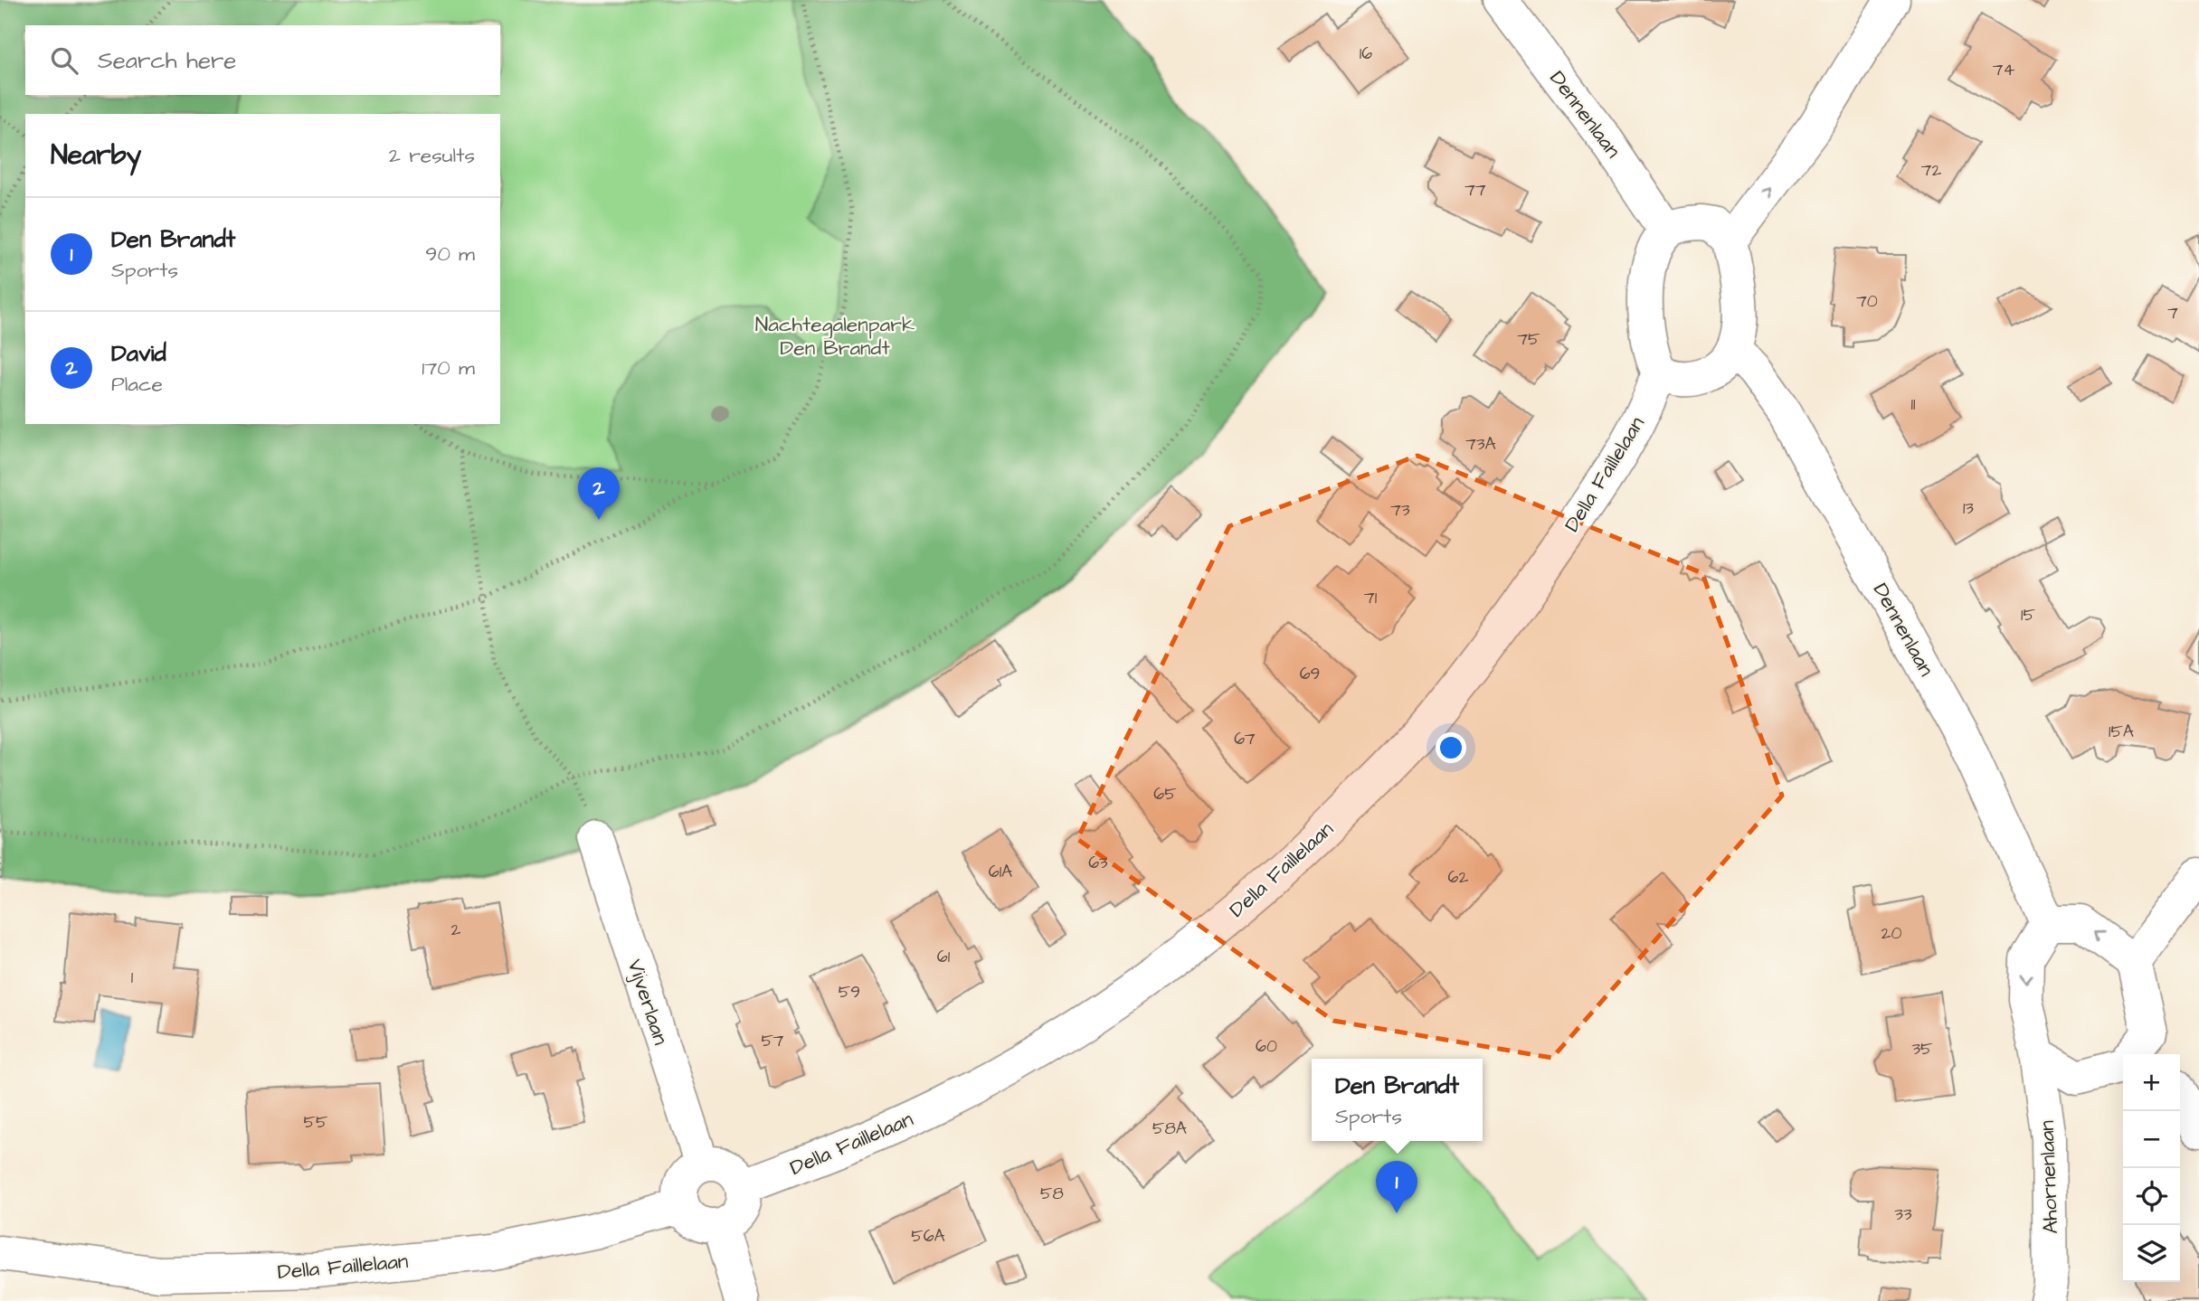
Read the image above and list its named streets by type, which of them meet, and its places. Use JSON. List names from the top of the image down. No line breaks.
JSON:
{"streets":{"street":["Dennenlaan","Della Faillelaan","Vijverlaan","Ahornenlaan"]},"crossings":[["Dennenlaan","Della Faillelaan"],["Della Faillelaan","Vijverlaan"]],"parks":["Nachtegalenpark Den Brandt"],"house_numbers":["16","74","72","77","70","7","75","11","73A","13","73","71","15","69","15A","67","65","63","61A","62","2","20","61","1","59","57","60","35","55","58A","58","33","56A"],"page":{"search":"Search here","heading":["Nearby","2 results"],"list":[{"mark":"1","name":"Den Brandt","note":"Sports","value":"90 m"},{"mark":"2","name":"David","note":"Place","value":"170 m"}],"pins":["2","1"],"map_buttons":["+","−"],"popup":["Den Brandt","Sports"]}}
